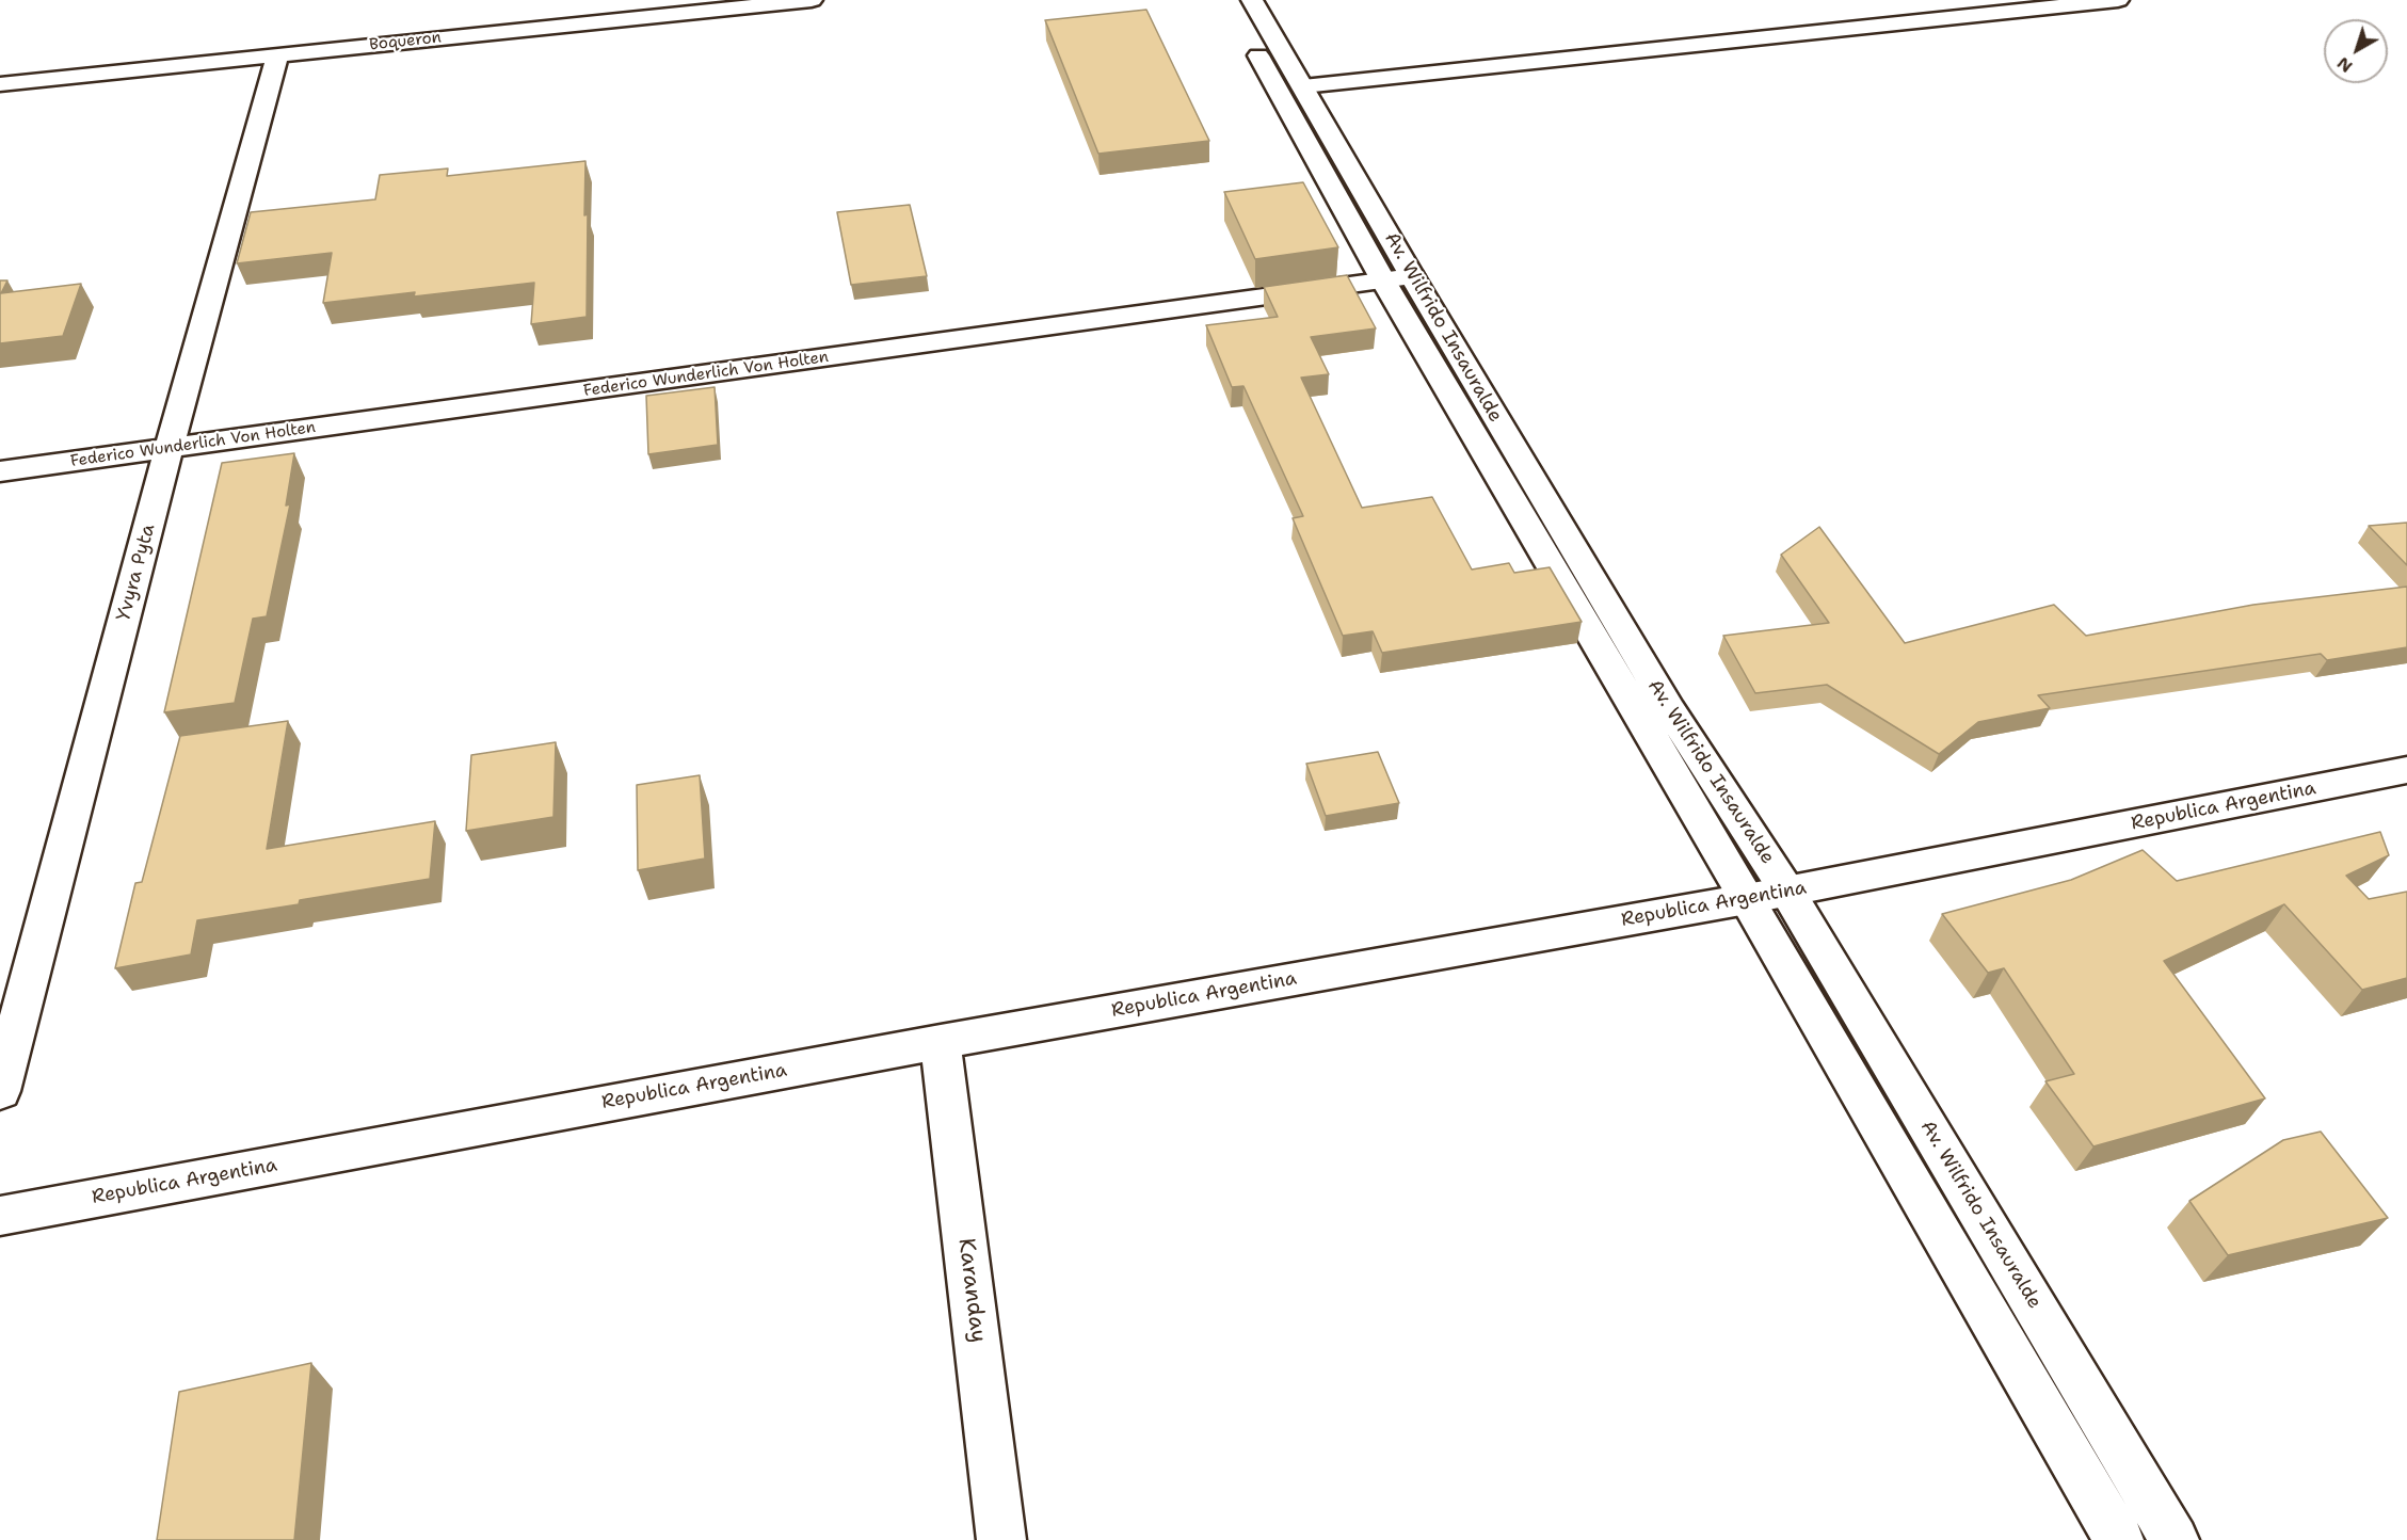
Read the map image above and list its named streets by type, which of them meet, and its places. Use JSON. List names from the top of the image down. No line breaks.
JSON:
{"streets":{"street":["Boqueron","Av. Wilfrido Insauralde","Federico Wunderlich Von Holten","Yvyra Pyta","Republica Argentina","Karanday"]},"crossings":[["Boqueron","Yvyra Pyta"],["Av. Wilfrido Insauralde","Federico Wunderlich Von Holten"],["Av. Wilfrido Insauralde","Republica Argentina"],["Federico Wunderlich Von Holten","Yvyra Pyta"],["Republica Argentina","Karanday"]],"north":"bottom left"}
